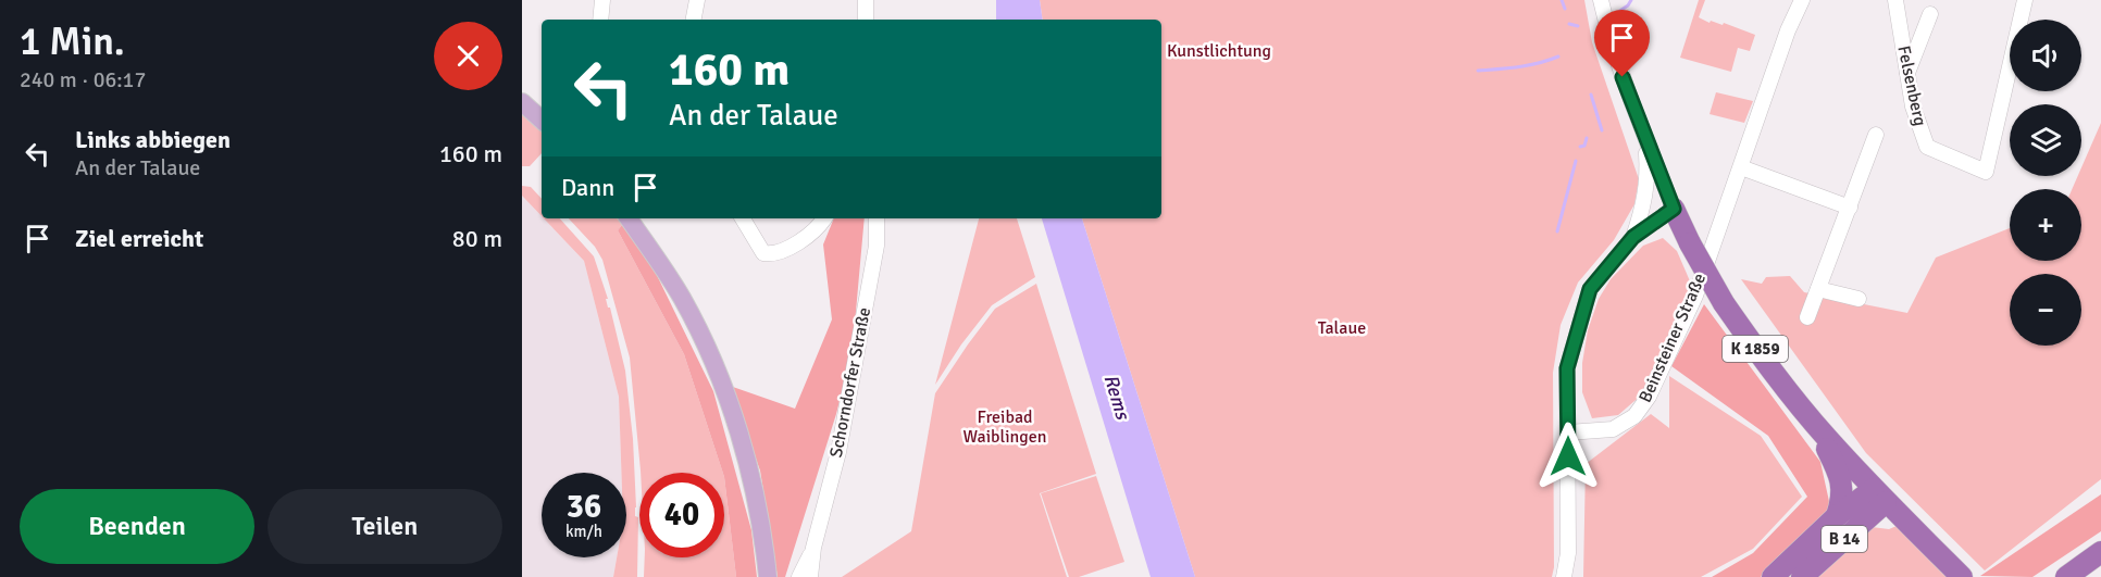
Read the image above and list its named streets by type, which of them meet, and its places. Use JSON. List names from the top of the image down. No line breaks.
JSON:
{"streets":{"highway":["K 1859","B 14"],"street":["Felsenberg","Beinsteiner Straße","Schorndorfer Straße"]},"crossings":[["K 1859","B 14"]],"water":["Rems"],"parks":["Kunstlichtung","Talaue","Freibad Waiblingen"],"page":{"heading":["1 Min.","240 m · 06:17"],"map_buttons":["+","−"],"turn":["160 m","An der Talaue"],"list":[{"name":"Links abbiegen","note":"An der Talaue","value":"160 m"},{"name":"Ziel erreicht","value":"80 m"}],"then":"Dann","speed":"36 km/h","limit":"40","buttons":["Beenden","Teilen"]}}
